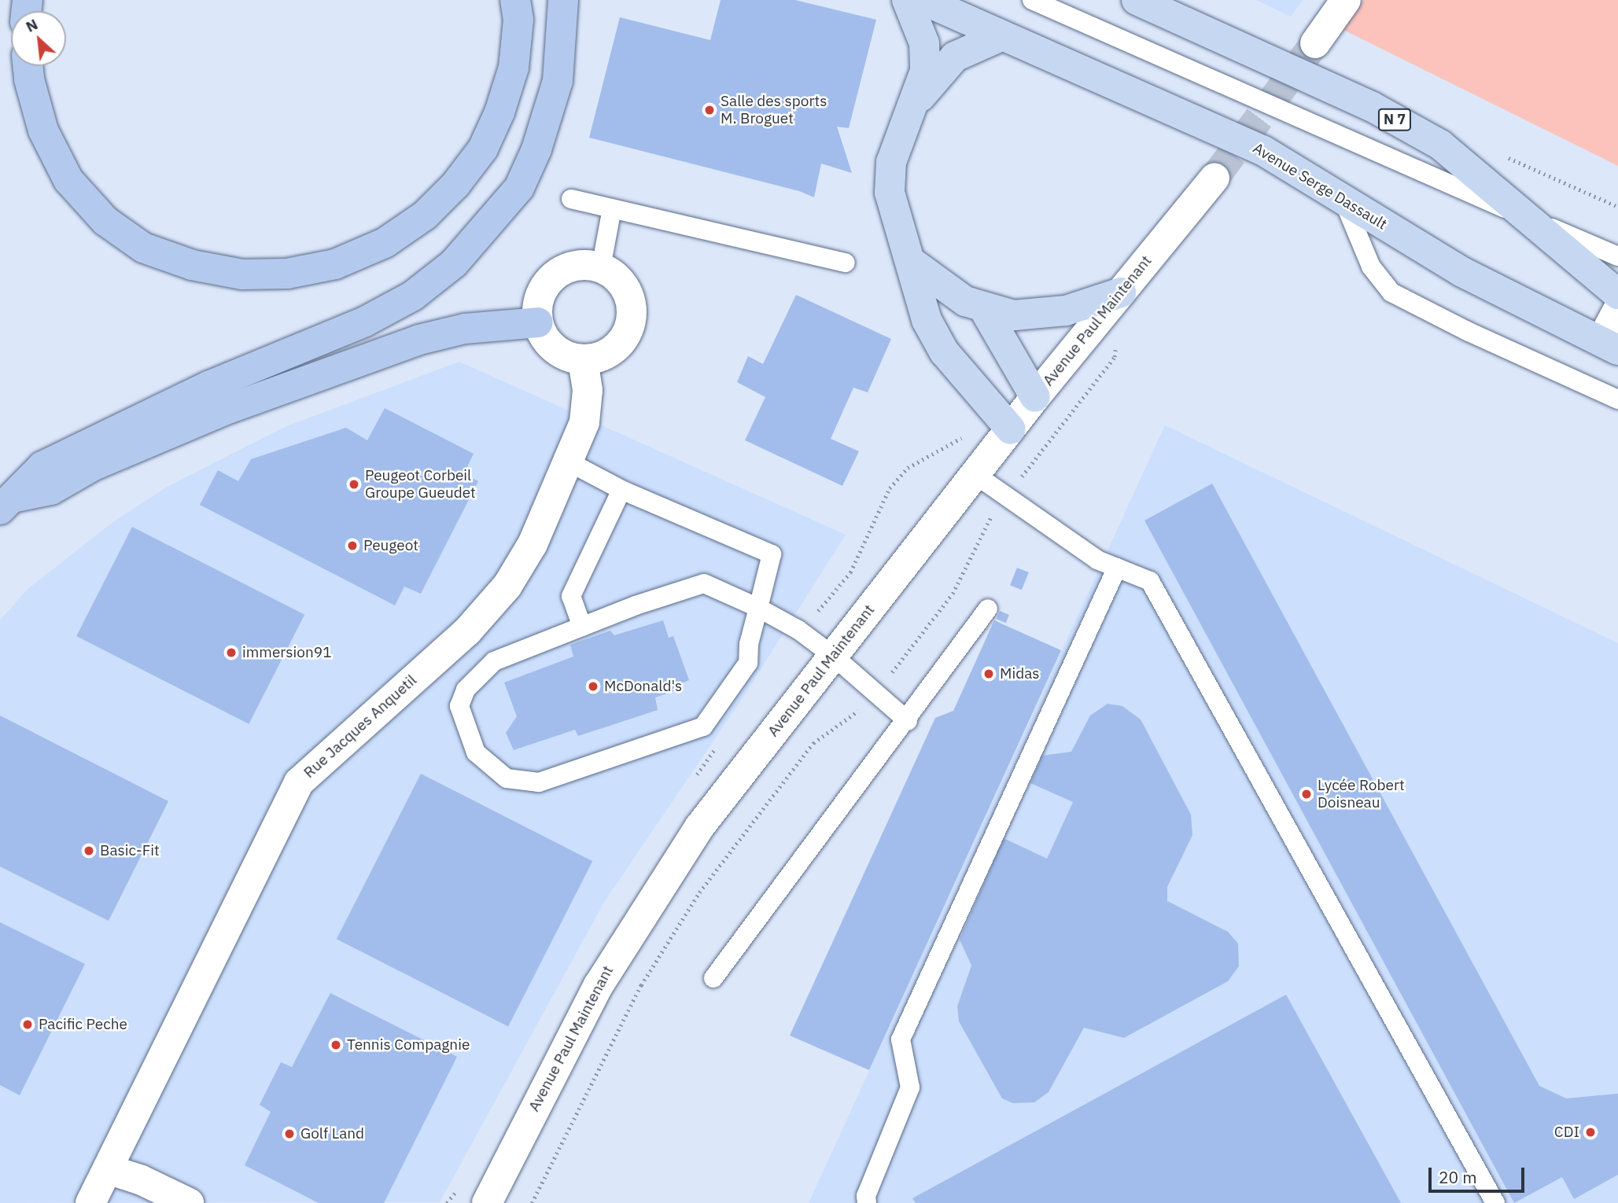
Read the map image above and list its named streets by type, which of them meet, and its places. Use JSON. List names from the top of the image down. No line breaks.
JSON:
{"streets":{"main road":["N 7","Avenue Serge Dassault"],"street":["Avenue Paul Maintenant","Rue Jacques Anquetil"]},"places":["Salle des sports M. Broguet","Peugeot Corbeil Groupe Gueudet","Peugeot","immersion91","Midas","McDonald's","Lycée Robert Doisneau","Basic-Fit","Pacific Peche","Tennis Compagnie","CDI","Golf Land"],"scale_bar":"20 m","north":"top left"}
